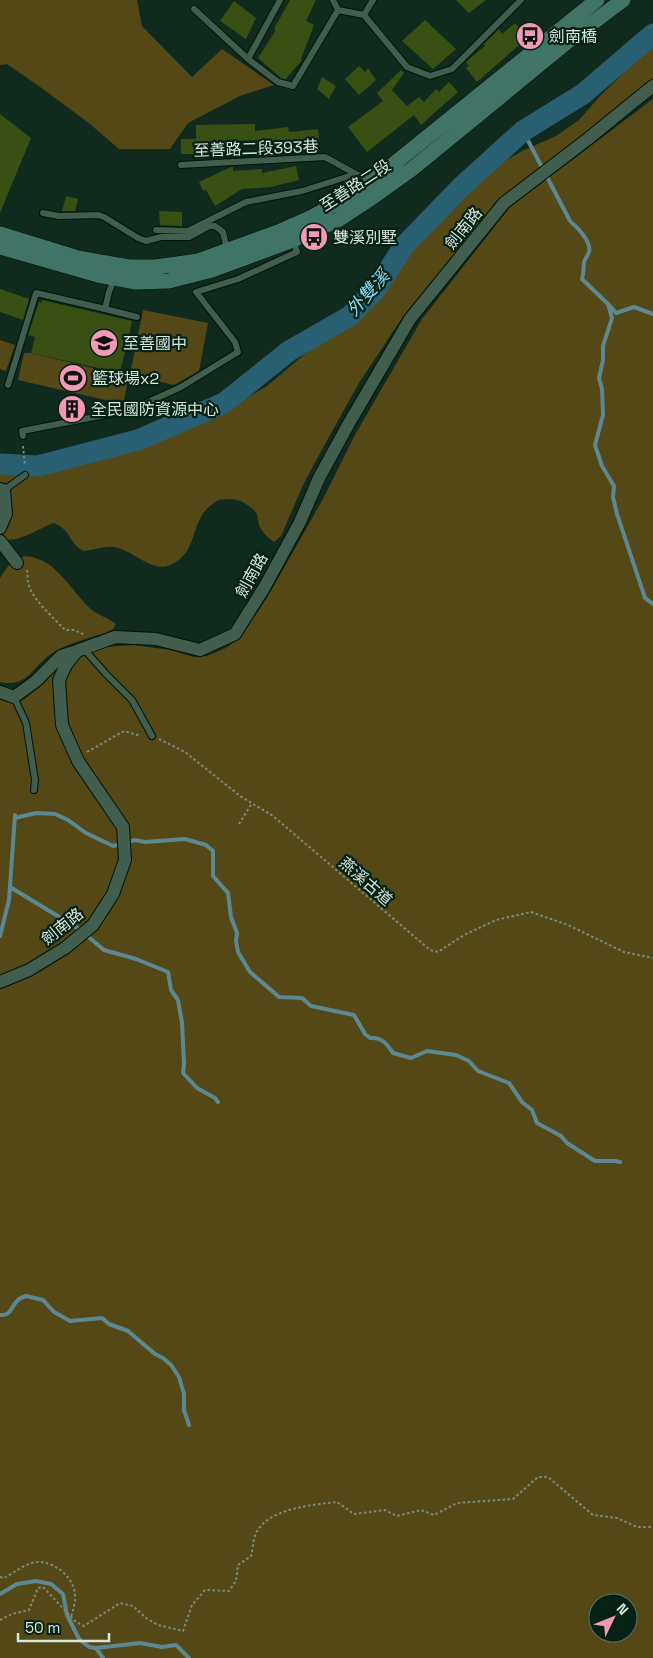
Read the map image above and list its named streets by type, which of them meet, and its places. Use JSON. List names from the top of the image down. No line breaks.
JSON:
{"streets":{"street":["至善路二段","劍南路"],"lane":["至善路二段393巷"],"path":["燕溪古道"]},"crossings":[["至善路二段393巷","至善路二段"]],"water":["外雙溪"],"places":{"bus stop":["劍南橋","雙溪別墅"],"school or university":["至善國中"],"sports":["籃球場x2"],"building":["全民國防資源中心"]},"scale_bar":"50 m","north":"top right"}
